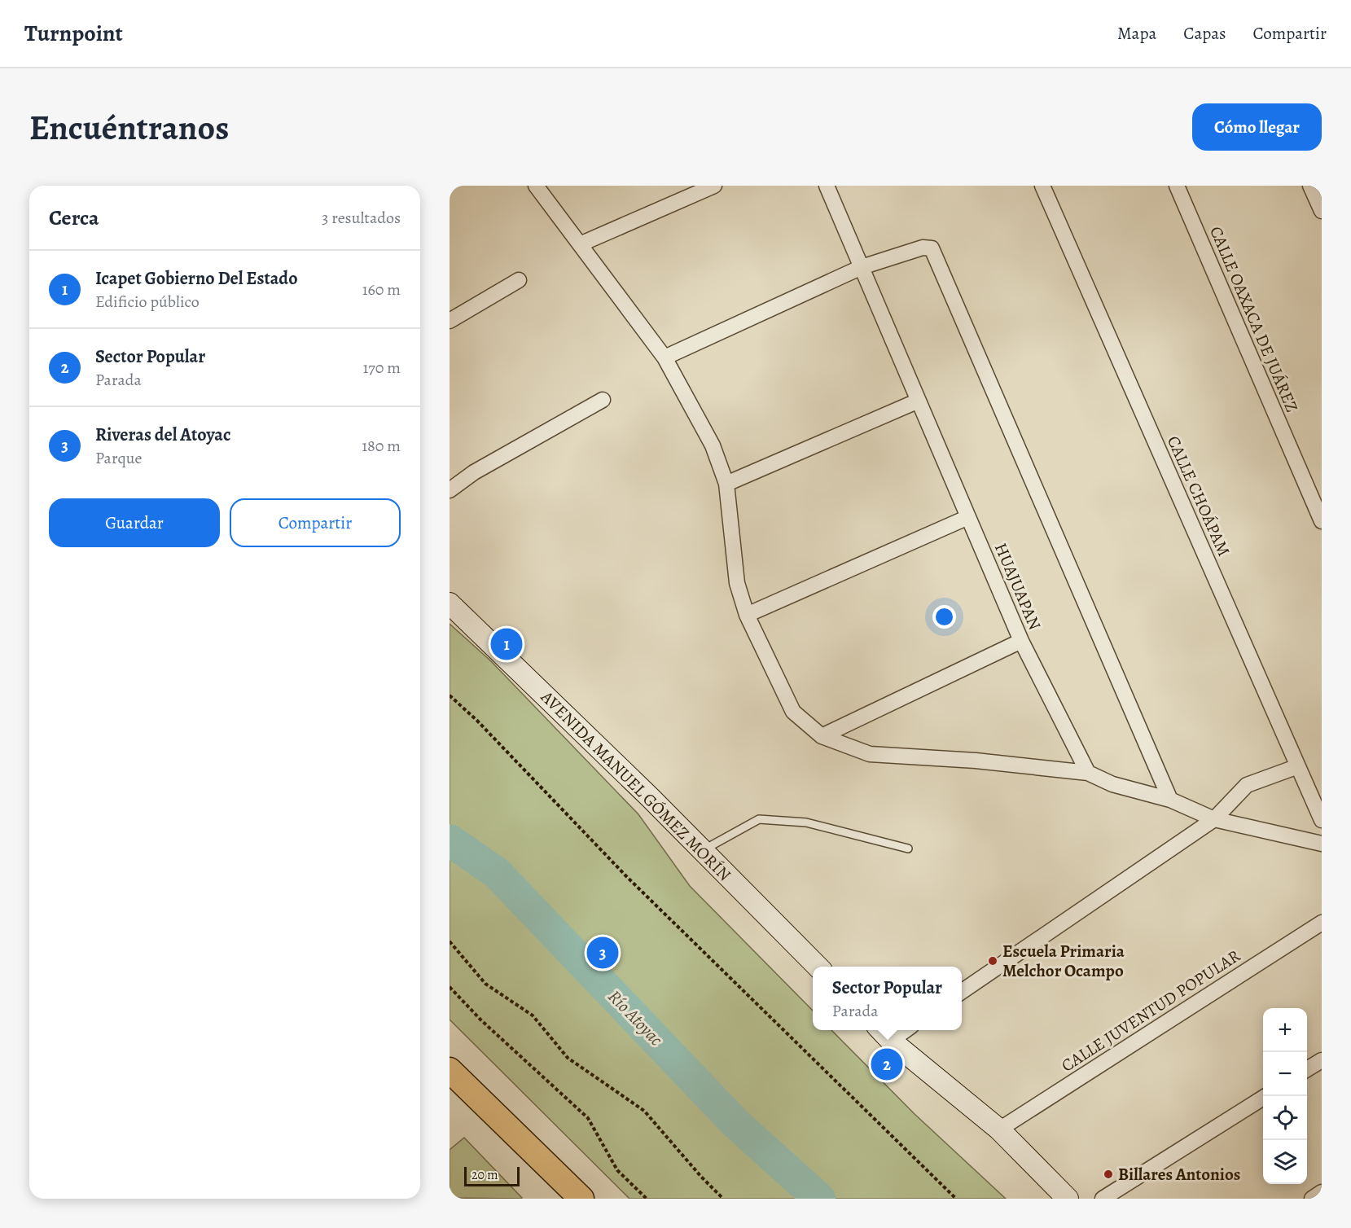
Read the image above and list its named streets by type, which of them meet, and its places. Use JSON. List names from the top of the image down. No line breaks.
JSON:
{"streets":{"street":["CALLE OAXACA DE JUÁREZ","CALLE CHOÁPAM","HUAJUAPAN","AVENIDA MANUEL GÓMEZ MORÍN","CALLE JUVENTUD POPULAR"]},"water":["Río Atoyac"],"places":["Escuela Primaria Melchor Ocampo","Billares Antonios"],"scale_bar":"20 m","page":{"header":"Turnpoint","nav":["Mapa","Capas","Compartir"],"buttons":["Cómo llegar",["Guardar","Compartir"]],"title":"Encuéntranos","heading":["Cerca","3 resultados"],"list":[{"mark":"1","name":"Icapet Gobierno Del Estado","note":"Edificio público","value":"160 m"},{"mark":"2","name":"Sector Popular","note":"Parada","value":"170 m"},{"mark":"3","name":"Riveras del Atoyac","note":"Parque","value":"180 m"}],"pins":["1","3","2"],"popup":["Sector Popular","Parada"],"map_buttons":["+","−"],"scale":"20 m"}}
